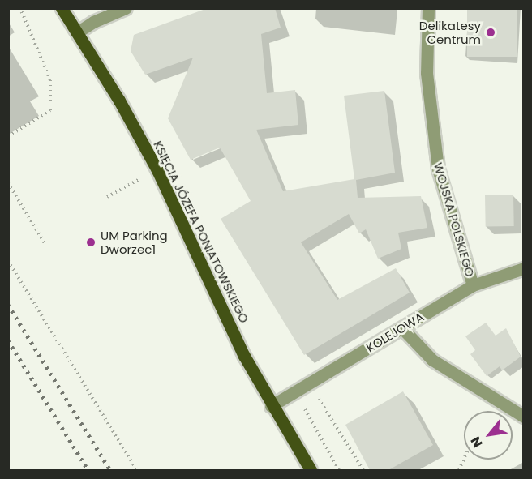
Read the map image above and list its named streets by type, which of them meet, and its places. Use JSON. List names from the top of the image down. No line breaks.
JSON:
{"streets":{"main road":["KSIĘCIA JÓZEFA PONIATOWSKIEGO"],"street":["WOJSKA POLSKIEGO","KOLEJOWA"]},"crossings":[["WOJSKA POLSKIEGO","KOLEJOWA"],["KSIĘCIA JÓZEFA PONIATOWSKIEGO","KOLEJOWA"]],"places":["Delikatesy Centrum","UM Parking Dworzec1"],"north":"bottom left"}
